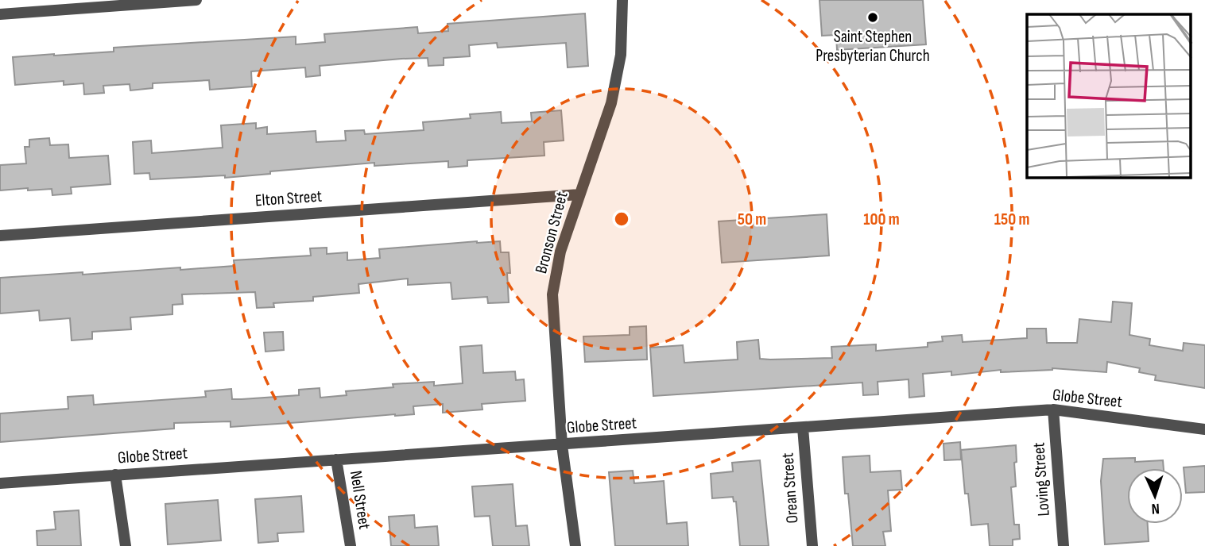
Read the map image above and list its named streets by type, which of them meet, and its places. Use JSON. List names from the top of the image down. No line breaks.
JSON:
{"streets":{"street":["Elton Street","Bronson Street","Globe Street","Loving Street","Orean Street","Nell Street"]},"crossings":[["Elton Street","Bronson Street"],["Bronson Street","Globe Street"],["Globe Street","Loving Street"],["Globe Street","Orean Street"],["Globe Street","Nell Street"]],"places":["Saint Stephen Presbyterian Church"],"north":"bottom","rings":["50 m","100 m","150 m"]}
